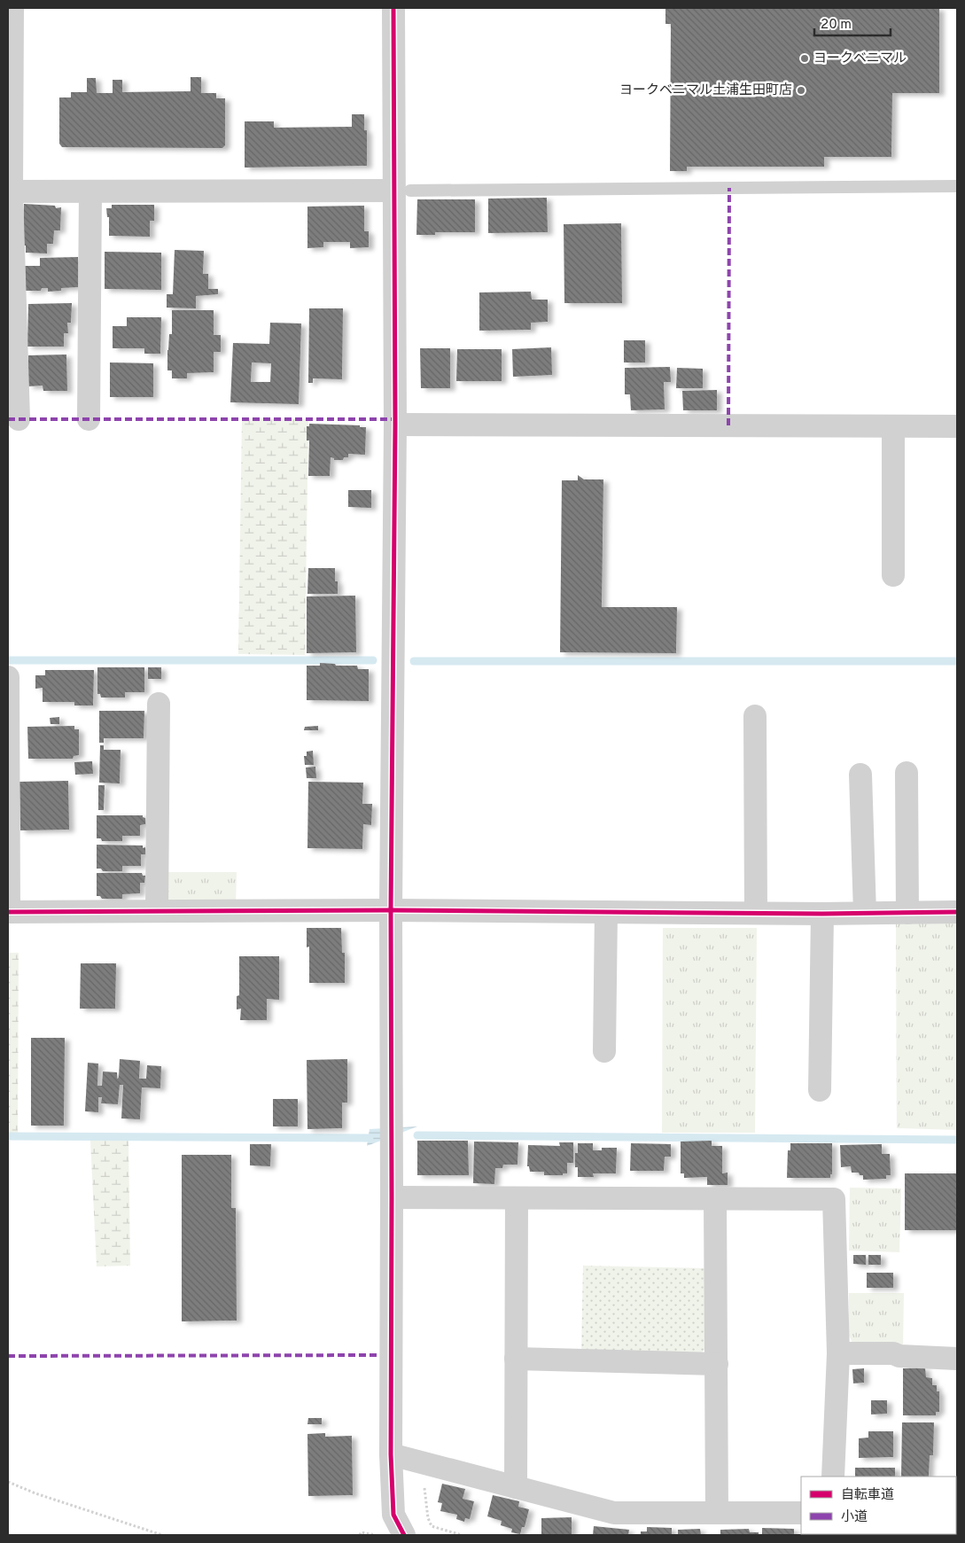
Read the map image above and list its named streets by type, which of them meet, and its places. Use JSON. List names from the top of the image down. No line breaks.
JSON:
{"places":["ヨークベニマル","ヨークベニマル土浦生田町店"],"legend":["自転車道","小道"],"scale_bar":"20 m"}
